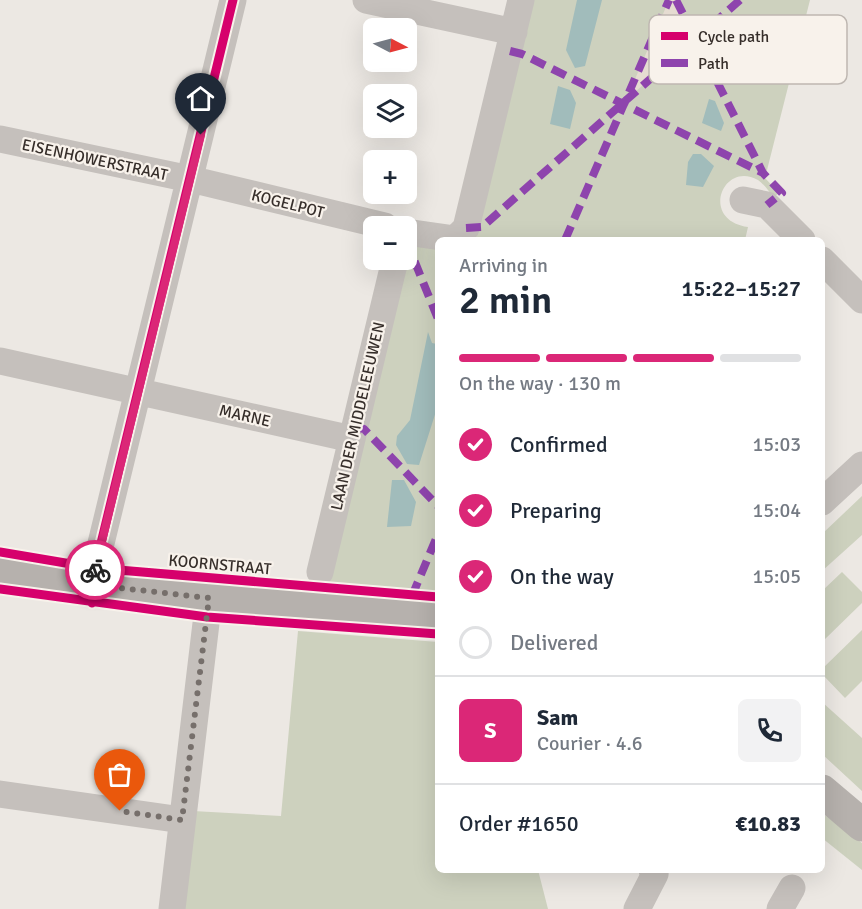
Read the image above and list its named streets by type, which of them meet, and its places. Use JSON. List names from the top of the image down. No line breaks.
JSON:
{"streets":{"street":["EISENHOWERSTRAAT","KOGELPOT","MARNE","LAAN DER MIDDELEEUWEN","KOORNSTRAAT"]},"crossings":[["EISENHOWERSTRAAT","KOGELPOT"],["MARNE","LAAN DER MIDDELEEUWEN"]],"legend":["Cycle path","Path"],"north":"right","page":{"map_buttons":["+","−"],"heading":["2 min","Arriving in","15:22–15:27"],"panel":["Sam","Courier · 4.6","Order #1650","€10.83"],"bar":"On the way · 130 m","list":[["Confirmed","15:03"],["Preparing","15:04"],["On the way","15:05"],"Delivered"],"round":"S"}}
